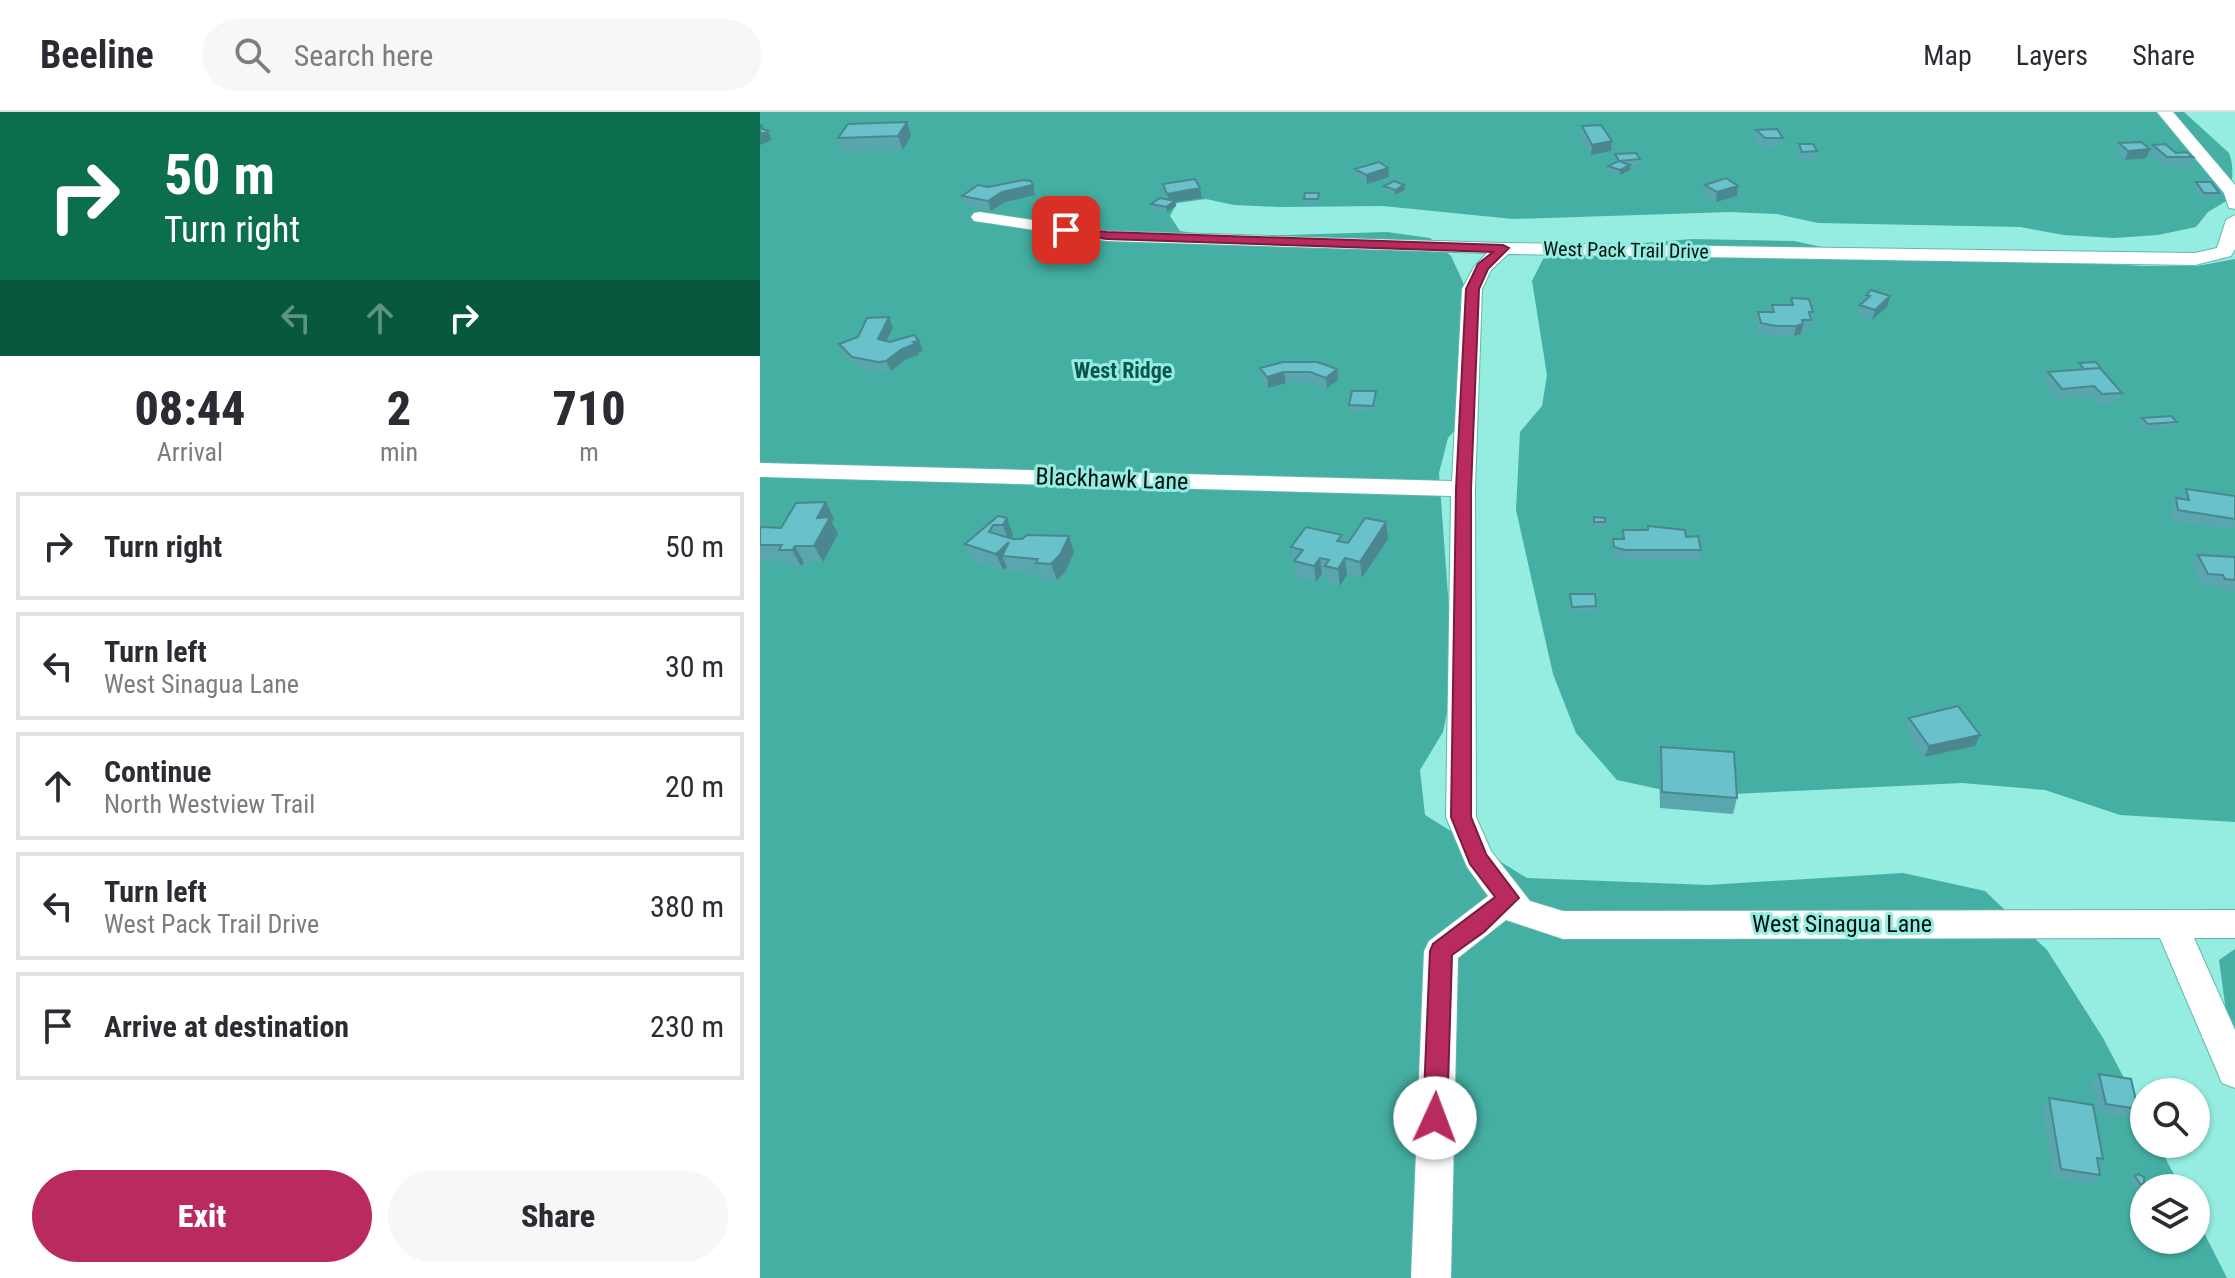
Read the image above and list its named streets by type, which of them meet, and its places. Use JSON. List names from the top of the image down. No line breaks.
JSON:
{"streets":{"street":["West Pack Trail Drive","Blackhawk Lane","West Sinagua Lane"]},"crossings":[["West Pack Trail Drive","West Sinagua Lane"],["Blackhawk Lane","West Sinagua Lane"]],"districts":["West Ridge"],"page":{"header":"Beeline","search":"Search here","nav":["Map","Layers","Share"],"turn":["50 m","Turn right"],"eta":["08:44","Arrival","2","min","710","m"],"list":[{"name":"Turn right","value":"50 m"},{"name":"Turn left","note":"West Sinagua Lane","value":"30 m"},{"name":"Continue","note":"North Westview Trail","value":"20 m"},{"name":"Turn left","note":"West Pack Trail Drive","value":"380 m"},{"name":"Arrive at destination","value":"230 m"}],"buttons":["Exit","Share"]}}
